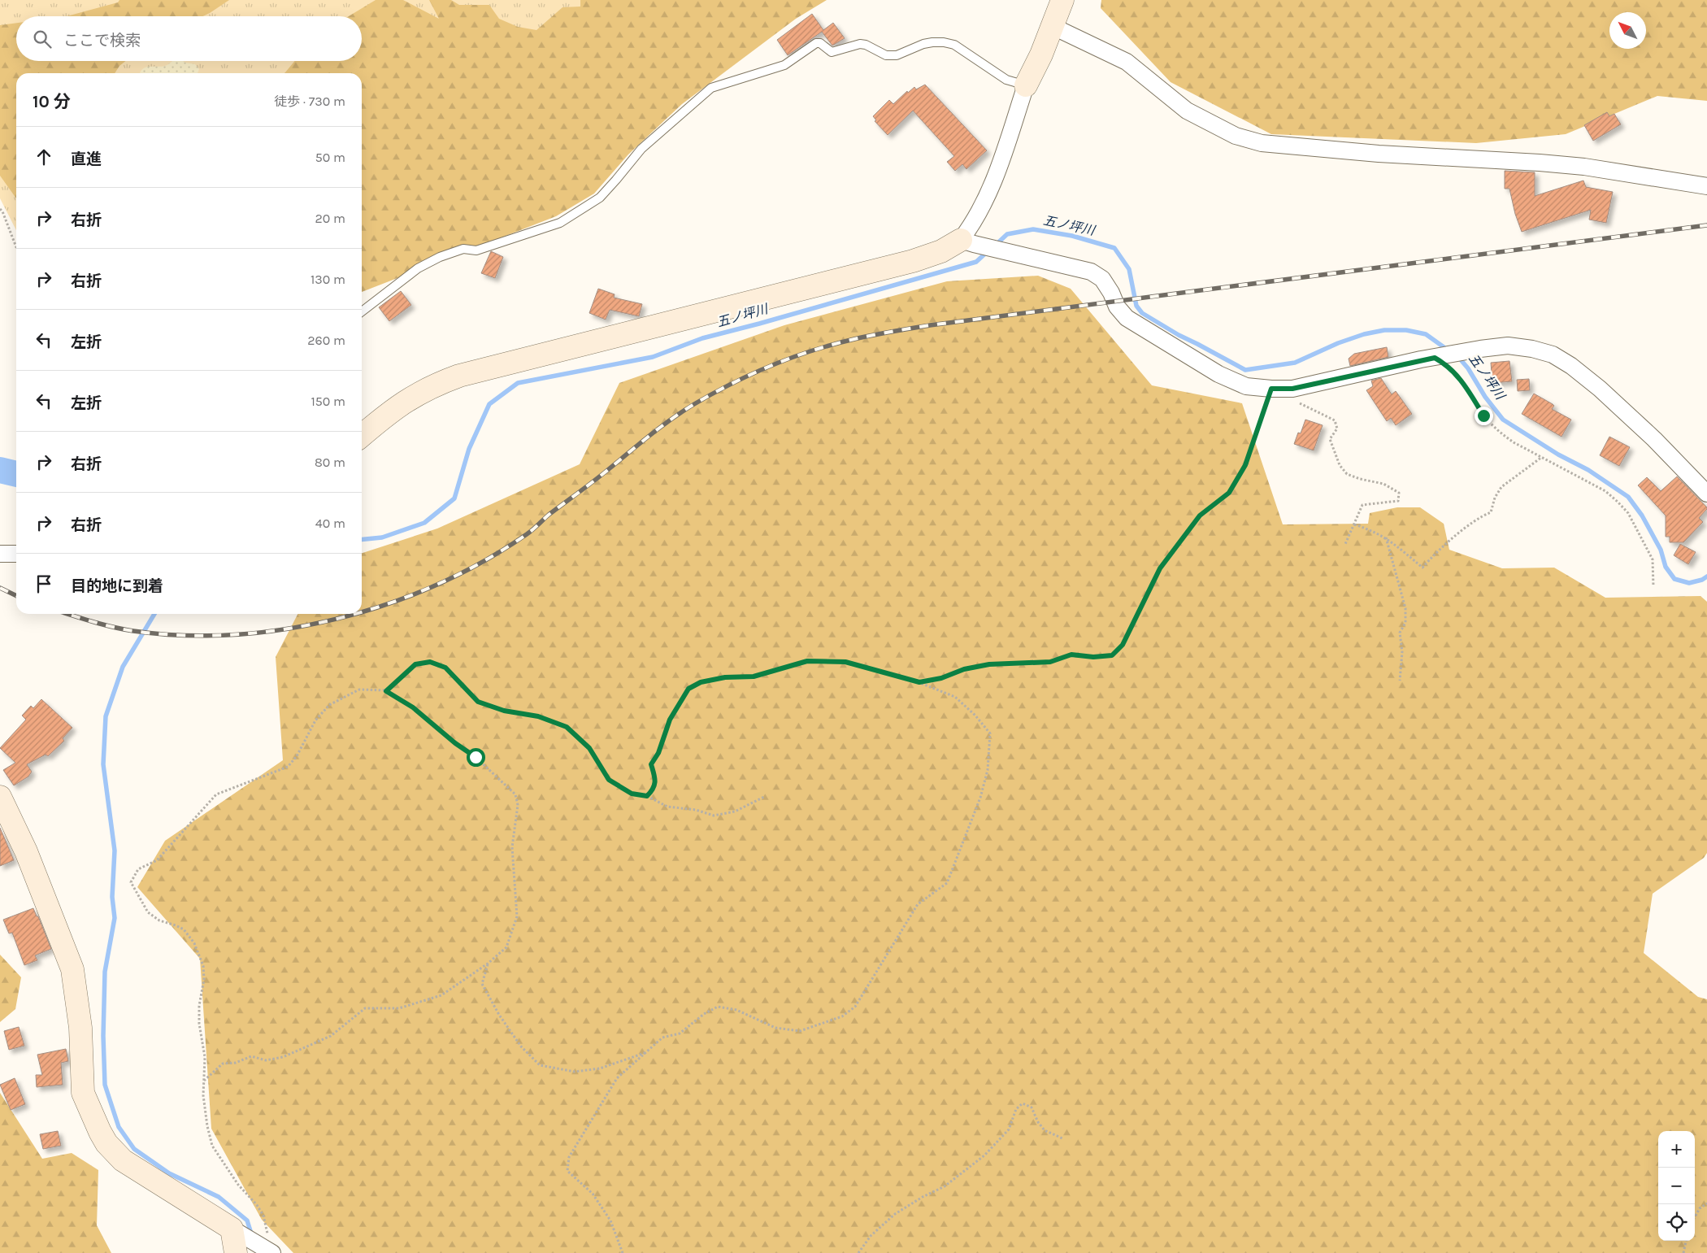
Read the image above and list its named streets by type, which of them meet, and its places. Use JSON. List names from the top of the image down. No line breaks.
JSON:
{"water":["五ノ坪川"],"north":"top left","page":{"search":"ここで検索","heading":["10 分","徒歩 · 730 m"],"list":[["直進","50 m"],["右折","20 m"],["右折","130 m"],["左折","260 m"],["左折","150 m"],["右折","80 m"],["右折","40 m"],"目的地に到着"],"map_buttons":["+","−"]}}
